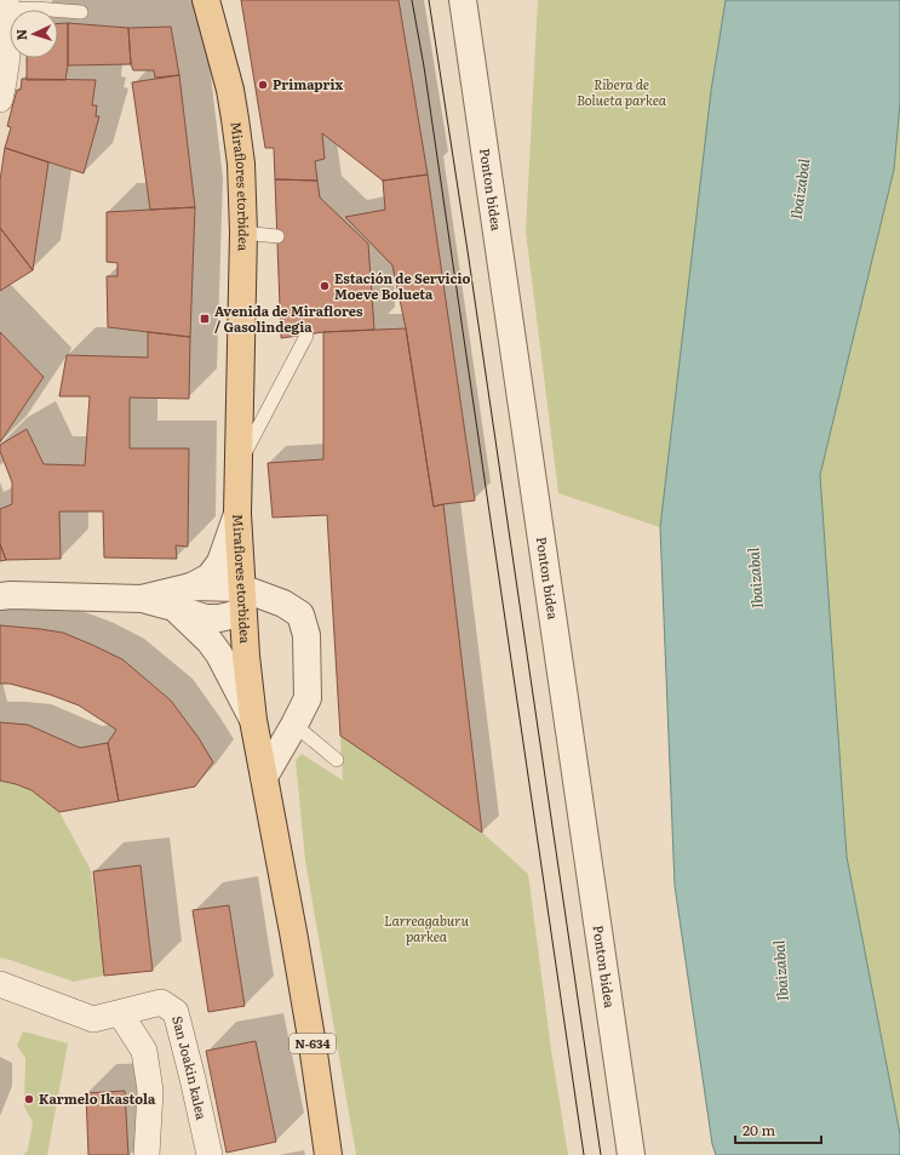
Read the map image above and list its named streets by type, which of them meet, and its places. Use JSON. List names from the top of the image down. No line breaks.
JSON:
{"streets":{"main road":["Miraflores etorbidea","N-634"],"street":["Ponton bidea","San Joakin kalea"]},"water":["Ibaizabal"],"parks":["Ribera de Bolueta parkea","Larreagaburu parkea"],"places":{"other":["Primaprix","Estación de Servicio Moeve Bolueta","Karmelo Ikastola"],"transit":["Avenida de Miraflores / Gasolindegia"]},"scale_bar":"20 m","north":"left"}
